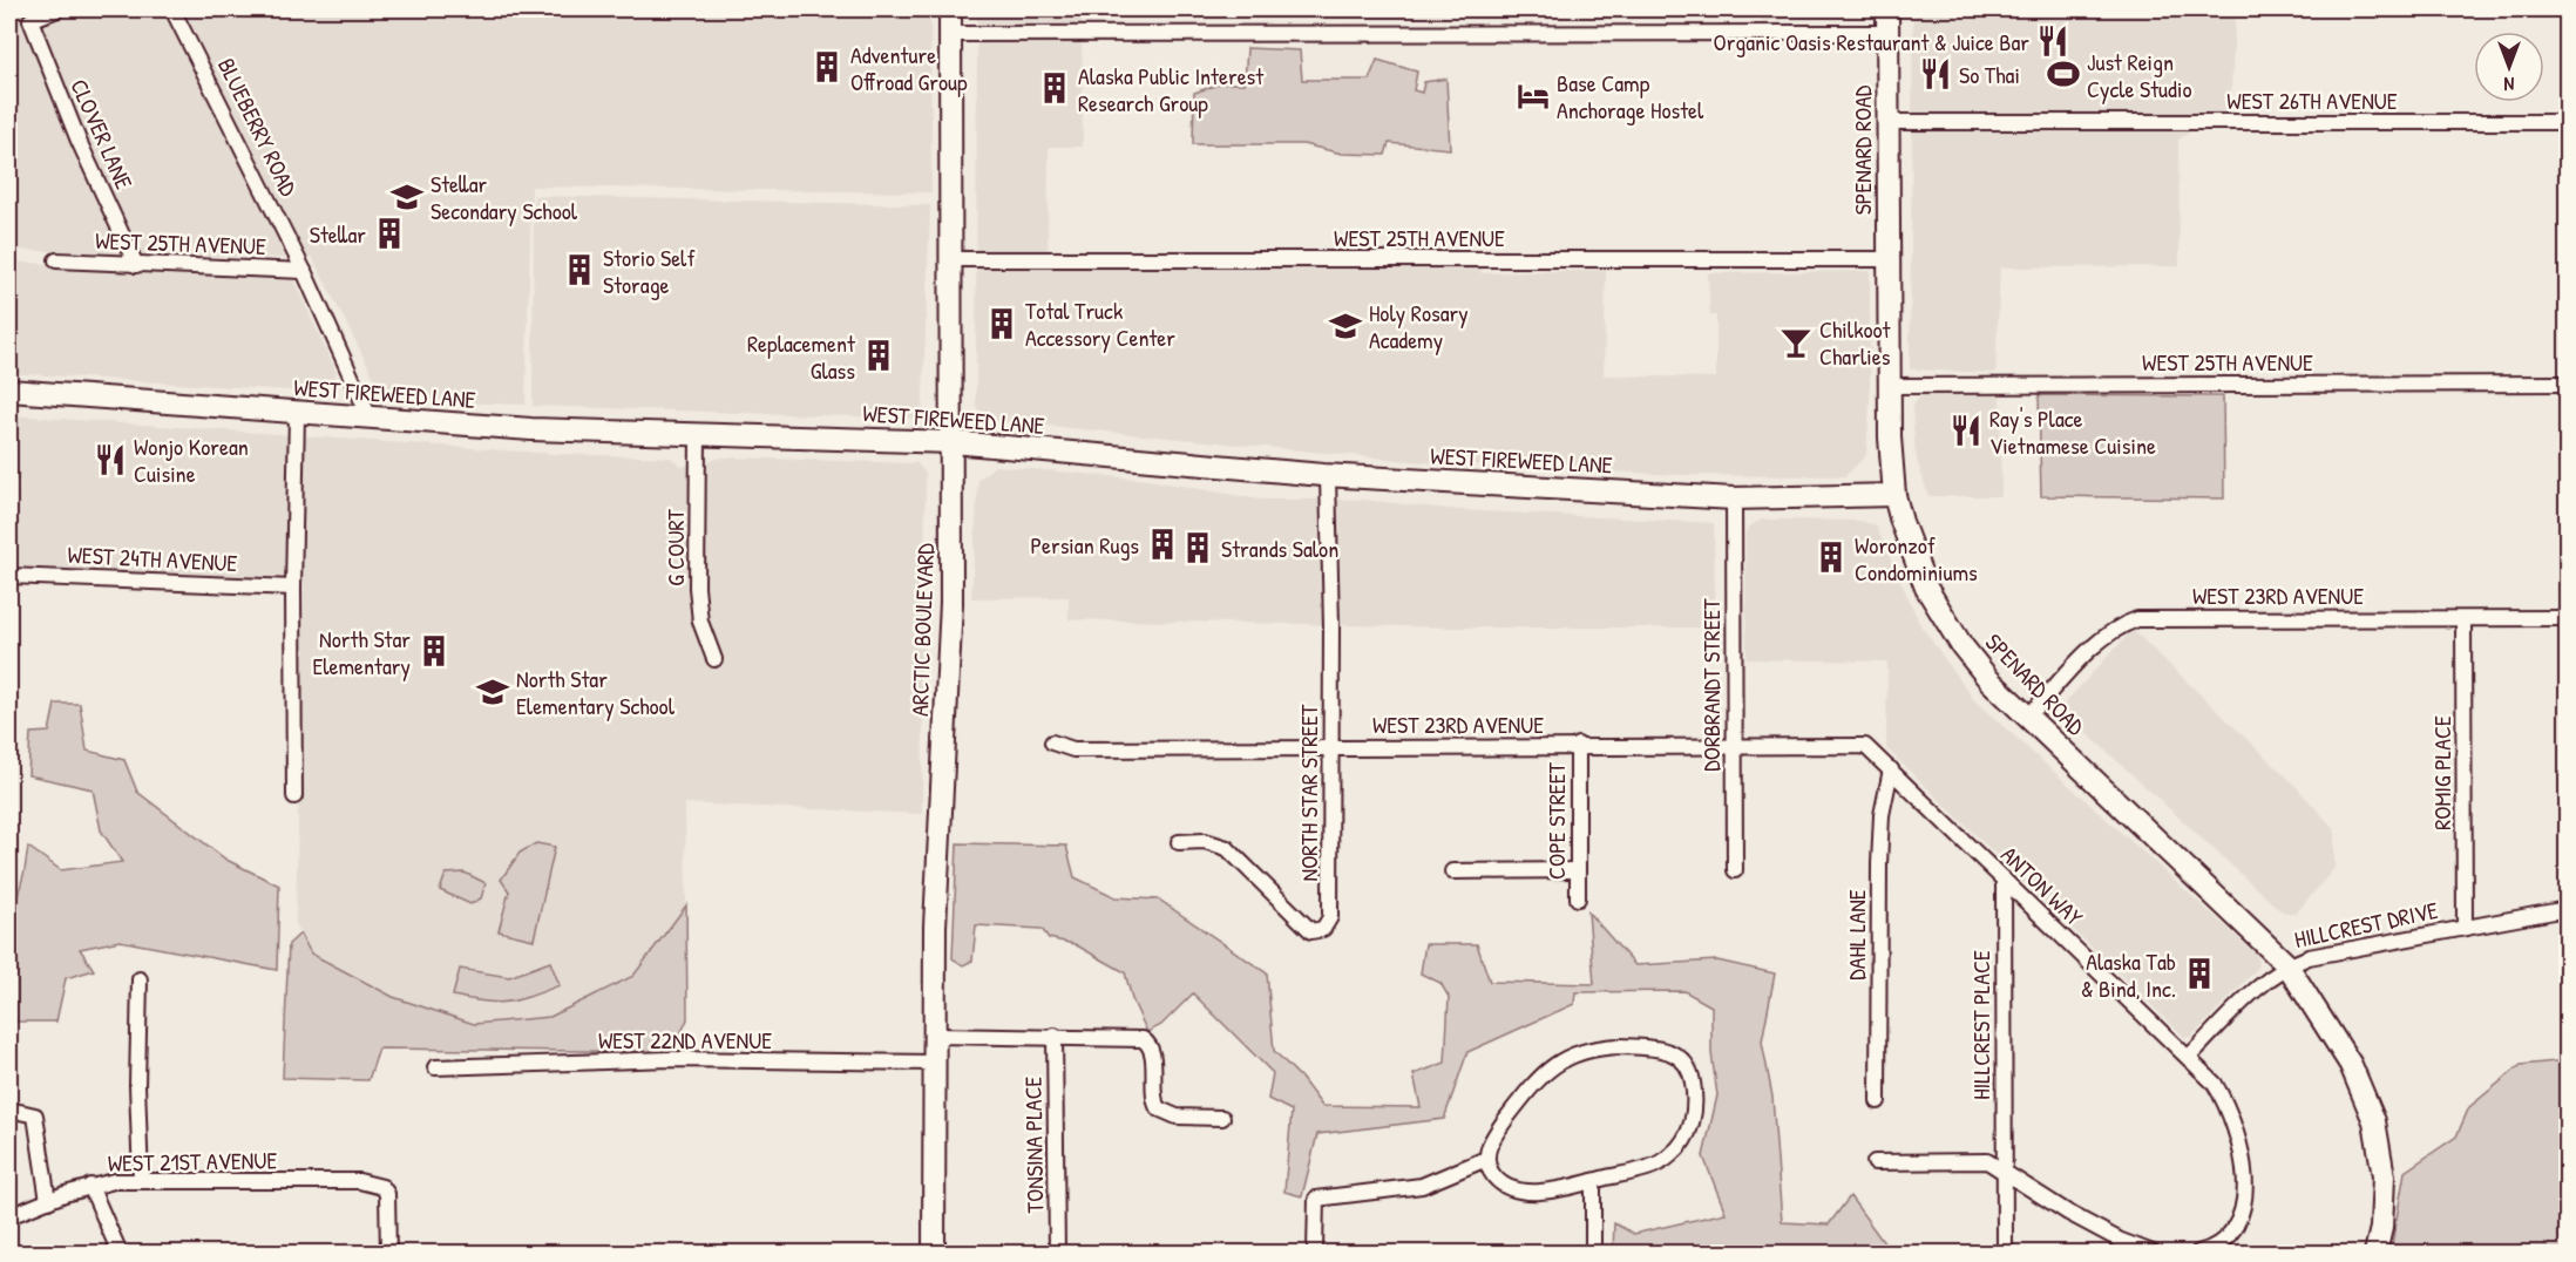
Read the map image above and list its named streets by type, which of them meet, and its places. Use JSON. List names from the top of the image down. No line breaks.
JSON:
{"streets":{"main road":["SPENARD ROAD","WEST FIREWEED LANE","ARCTIC BOULEVARD"],"street":["WEST 26TH AVENUE","BLUEBERRY ROAD","CLOVER LANE","WEST 25TH AVENUE","G COURT","WEST 24TH AVENUE","WEST 23RD AVENUE","DORBRANDT STREET","ROMIG PLACE","NORTH STAR STREET","COPE STREET","ANTON WAY","HILLCREST DRIVE","DAHL LANE","HILLCREST PLACE","WEST 22ND AVENUE","TONSINA PLACE","WEST 21ST AVENUE"]},"crossings":[["WEST 26TH AVENUE","SPENARD ROAD"],["BLUEBERRY ROAD","WEST 25TH AVENUE"],["BLUEBERRY ROAD","WEST FIREWEED LANE"],["CLOVER LANE","WEST 25TH AVENUE"],["SPENARD ROAD","WEST 25TH AVENUE"],["SPENARD ROAD","WEST FIREWEED LANE"],["SPENARD ROAD","WEST 23RD AVENUE"],["SPENARD ROAD","HILLCREST DRIVE"],["WEST 25TH AVENUE","ARCTIC BOULEVARD"],["WEST FIREWEED LANE","G COURT"],["WEST FIREWEED LANE","ARCTIC BOULEVARD"],["WEST FIREWEED LANE","DORBRANDT STREET"],["WEST FIREWEED LANE","NORTH STAR STREET"],["WEST 23RD AVENUE","DORBRANDT STREET"],["WEST 23RD AVENUE","ROMIG PLACE"],["WEST 23RD AVENUE","NORTH STAR STREET"],["WEST 23RD AVENUE","COPE STREET"],["WEST 23RD AVENUE","ANTON WAY"],["ARCTIC BOULEVARD","WEST 22ND AVENUE"],["ROMIG PLACE","HILLCREST DRIVE"],["ANTON WAY","HILLCREST DRIVE"],["ANTON WAY","DAHL LANE"],["ANTON WAY","HILLCREST PLACE"]],"places":{"restaurant":["Organic Oasis Restaurant & Juice Bar","So Thai","Ray's Place Vietnamese Cuisine","Wonjo Korean Cuisine"],"building":["Adventure Offroad Group","Alaska Public Interest Research Group","Stellar","Storio Self Storage","Total Truck Accessory Center","Replacement Glass","Persian Rugs","Strands Salon","Woronzof Condominiums","North Star Elementary","Alaska Tab & Bind, Inc."],"sports":["Just Reign Cycle Studio"],"hotel":["Base Camp Anchorage Hostel"],"school or university":["Stellar Secondary School","Holy Rosary Academy","North Star Elementary School"],"bar":["Chilkoot Charlies"]},"north":"bottom"}
